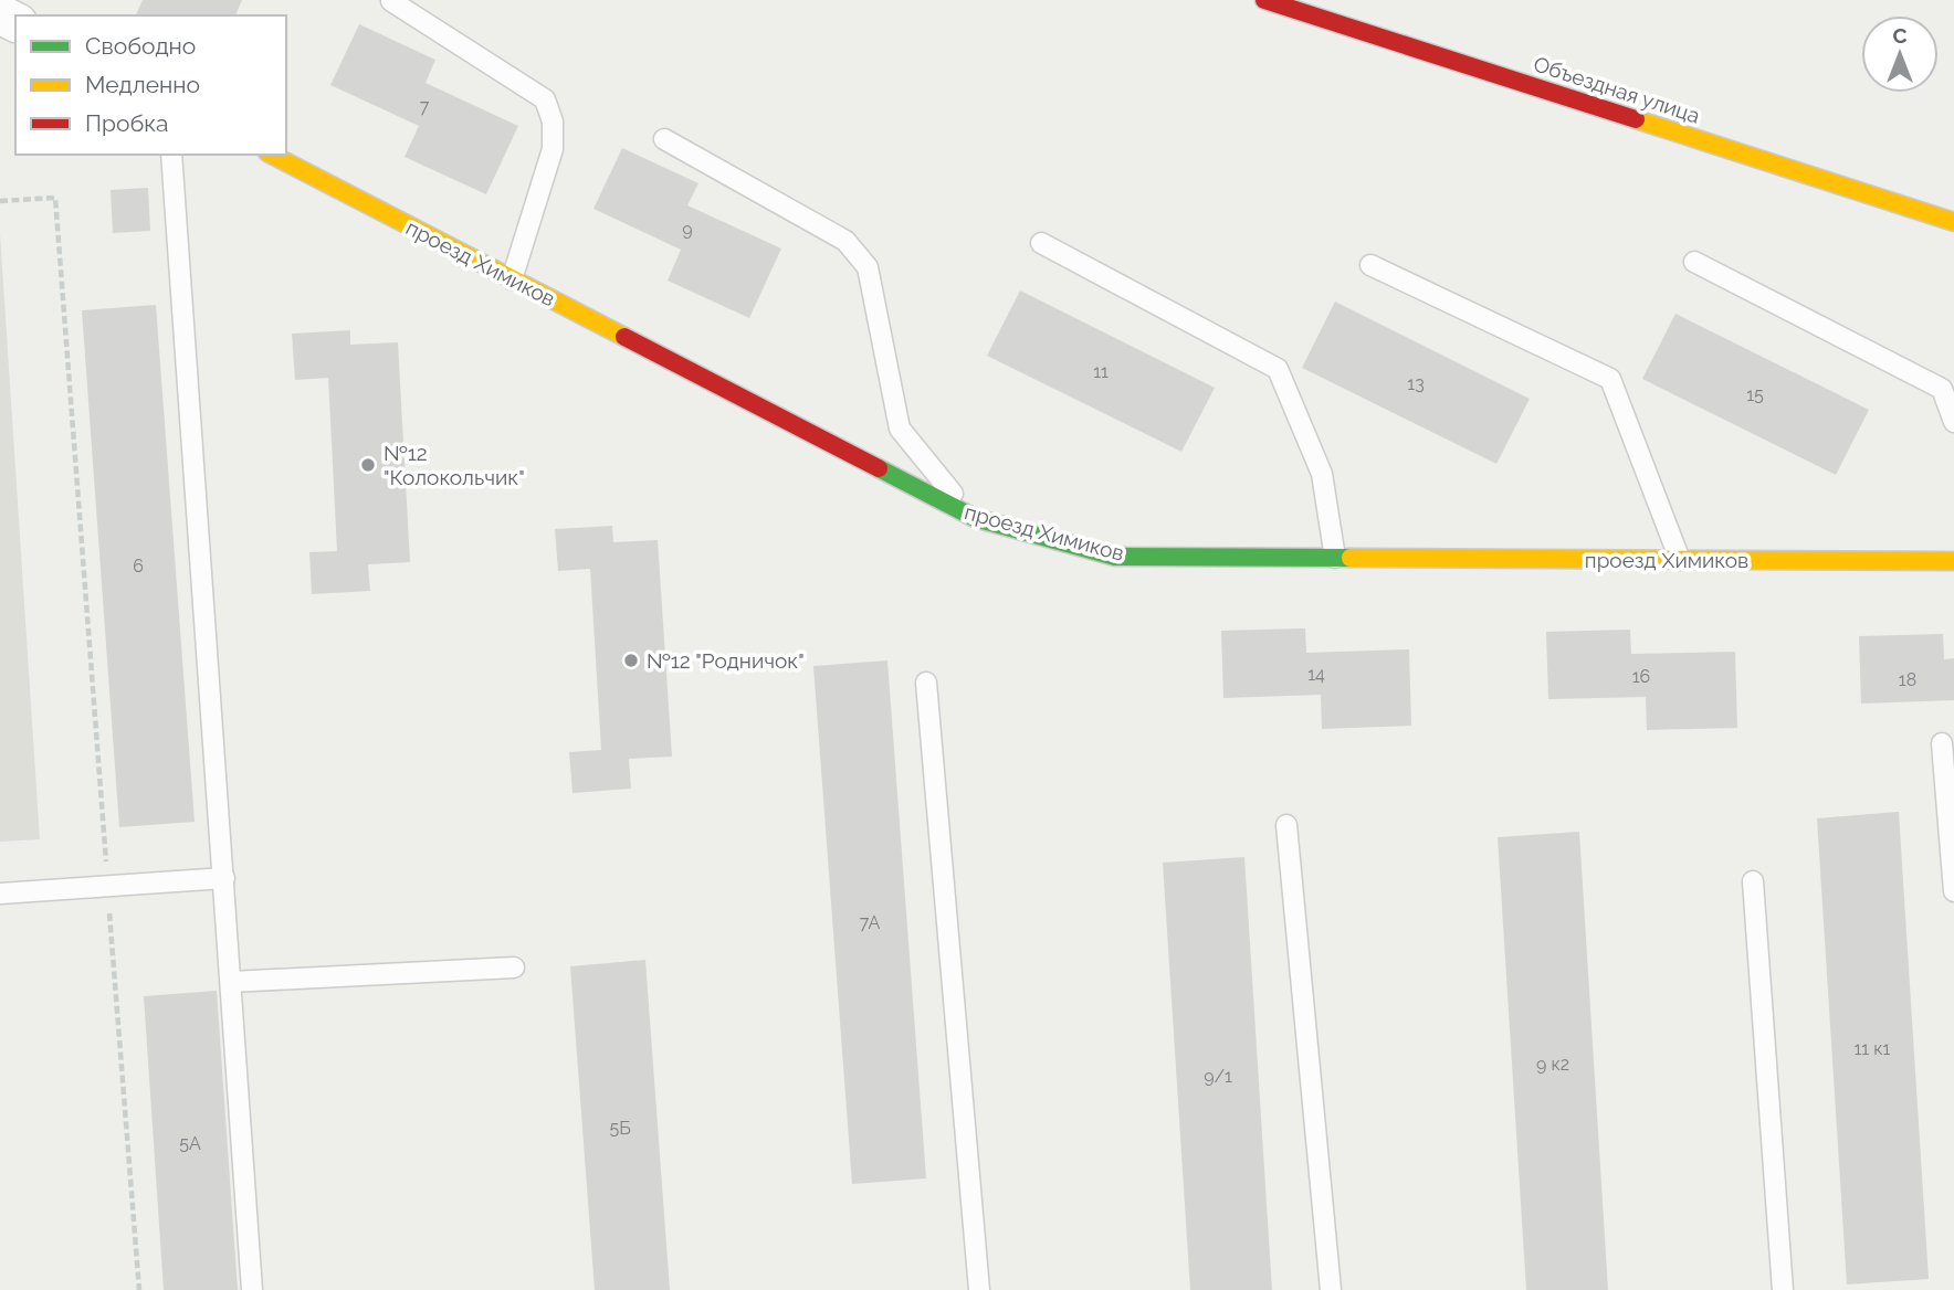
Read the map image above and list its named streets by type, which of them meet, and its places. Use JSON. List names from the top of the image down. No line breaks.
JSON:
{"streets":{"street":["Объездная улица","проезд Химиков"]},"places":["№12 \"Колокольчик\"","№12 \"Родничок\""],"house_numbers":["7","9","11","13","15","6","14","16","18","7А","11 к1","9 к2","9/1","5Б","5А"],"legend":["Свободно","Медленно","Пробка"],"north":"top"}
